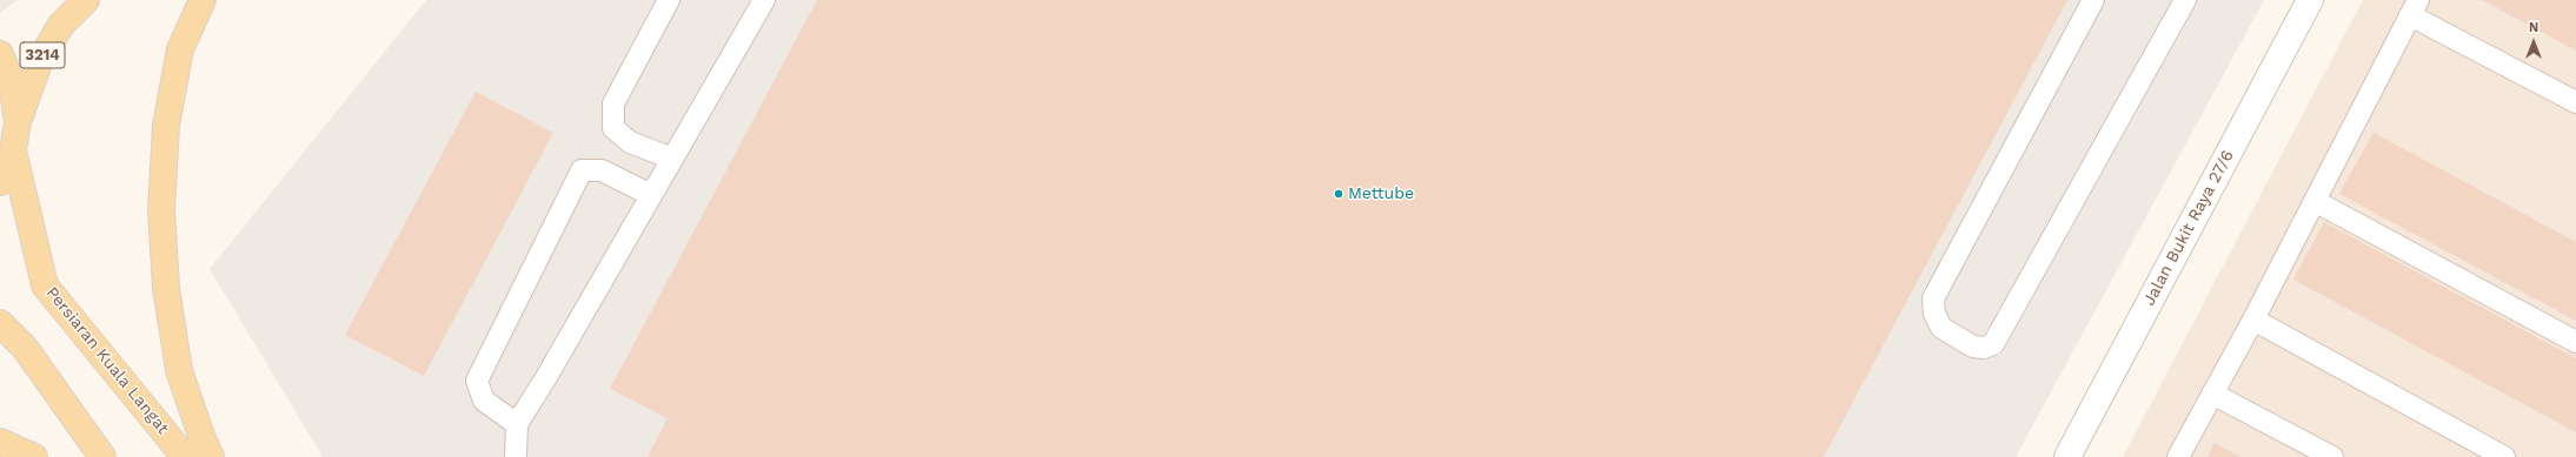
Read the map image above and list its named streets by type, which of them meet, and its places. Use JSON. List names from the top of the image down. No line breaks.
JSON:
{"streets":{"main road":["3214","Persiaran Kuala Langat"],"street":["Jalan Bukit Raya 27/6"]},"places":["Mettube"],"north":"top"}
